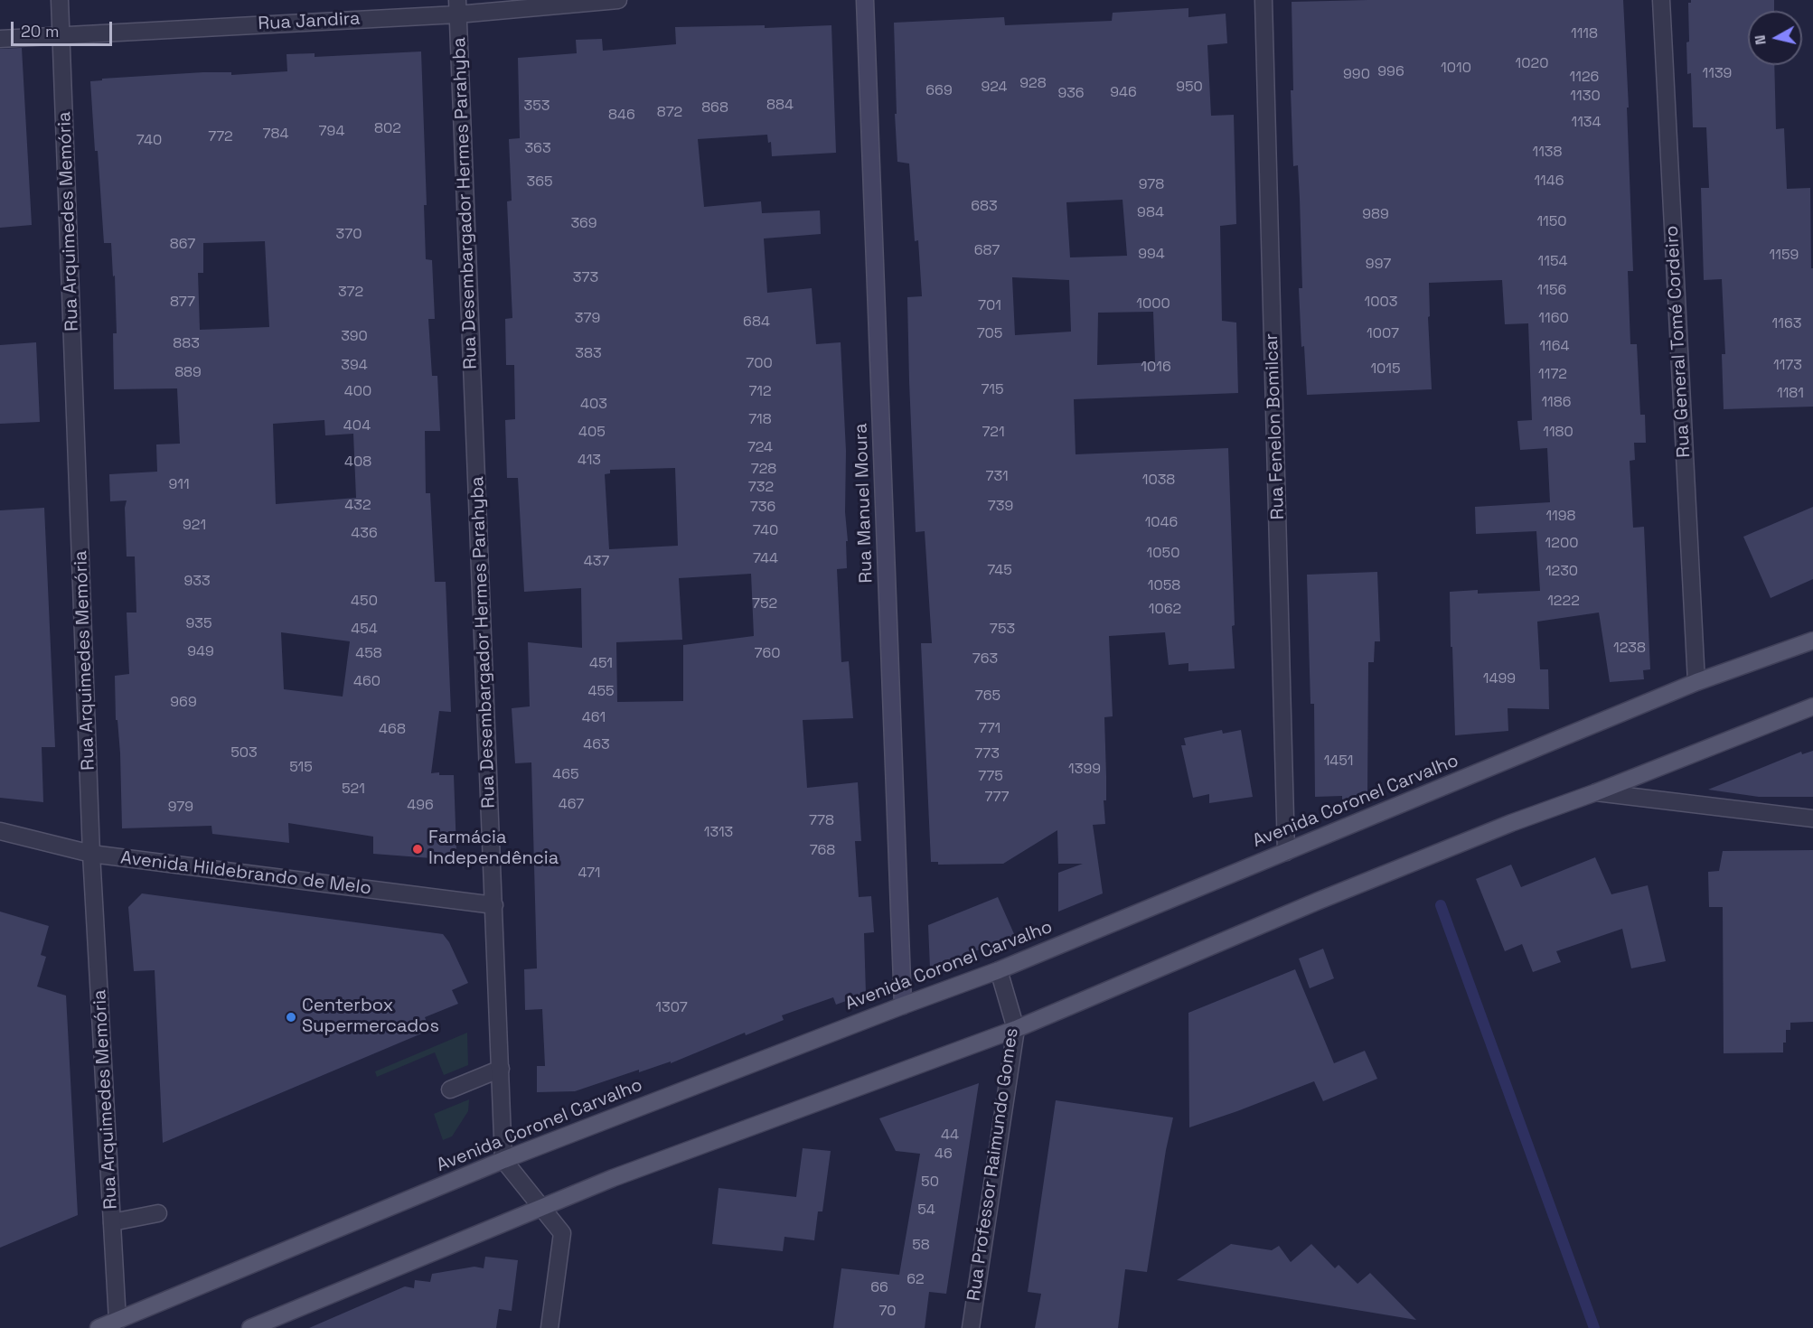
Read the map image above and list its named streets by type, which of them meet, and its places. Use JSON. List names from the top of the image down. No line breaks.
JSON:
{"streets":{"main road":["Avenida Coronel Carvalho"],"street":["Rua Jandira","Rua Desembargador Hermes Parahyba","Rua Arquimedes Memória","Rua General Tomé Cordeiro","Rua Fenelon Bomilcar","Rua Manuel Moura","Avenida Hildebrando de Melo","Rua Professor Raimundo Gomes"]},"crossings":[["Rua Jandira","Rua Desembargador Hermes Parahyba"],["Rua Jandira","Rua Arquimedes Memória"],["Rua Desembargador Hermes Parahyba","Avenida Coronel Carvalho"],["Rua Desembargador Hermes Parahyba","Avenida Hildebrando de Melo"],["Rua Arquimedes Memória","Avenida Coronel Carvalho"],["Rua Arquimedes Memória","Avenida Hildebrando de Melo"],["Rua General Tomé Cordeiro","Avenida Coronel Carvalho"],["Rua Fenelon Bomilcar","Avenida Coronel Carvalho"],["Rua Manuel Moura","Avenida Coronel Carvalho"],["Avenida Coronel Carvalho","Rua Professor Raimundo Gomes"]],"places":["Farmácia Independência","Centerbox Supermercados"],"house_numbers":["1118","1020","1010","996","1139","990","1126","928","924","950","669","946","936","1130","884","353","868","872","846","1134","802","794","784","772","740","363","1138","1146","365","978","683","984","989","1150","369","370","867","687","994","1159","1154","997","373","1156","372","877","1003","1000","701","379","1160","684","1163","705","1007","390","883","1164","383","700","394","1173","1016","1015","889","1172","715","400","712","1181","1186","403","718","404","405","721","1180","724","413","408","728","731","1038","911","732","432","739","736","1198","1046","921","740","436","1200","1050","744","437","745","1230","933","1058","450","1222","752","1062","935","454","753","1238","949","458","760","763","451","1499","460","455","765","969","461","771","468","463","503","773","1451","515","1399","465","775","521","777","467","496","979","778","1313","768","471","1307","44","46","50","54","58","62","66","70"],"scale_bar":"20 m","north":"left"}
